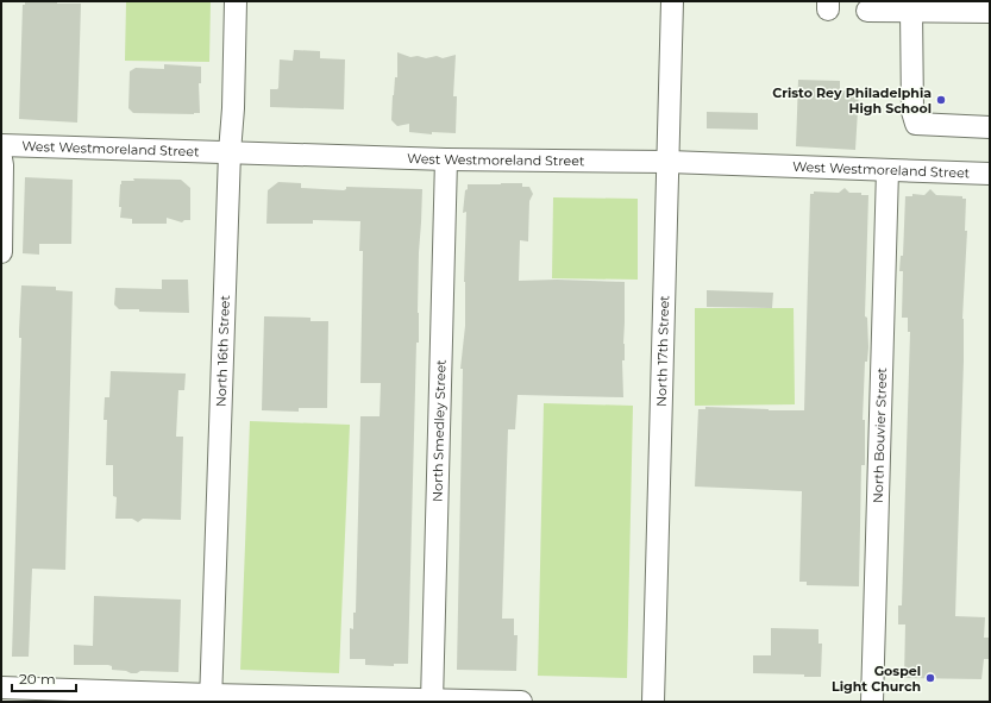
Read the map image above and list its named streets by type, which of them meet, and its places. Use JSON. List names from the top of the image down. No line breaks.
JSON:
{"streets":{"street":["West Westmoreland Street","North 16th Street","North 17th Street","North Smedley Street","North Bouvier Street"]},"crossings":[["West Westmoreland Street","North 16th Street"],["West Westmoreland Street","North 17th Street"],["West Westmoreland Street","North Smedley Street"],["West Westmoreland Street","North Bouvier Street"]],"places":["Cristo Rey Philadelphia High School","Gospel Light Church"],"scale_bar":"20 m"}
